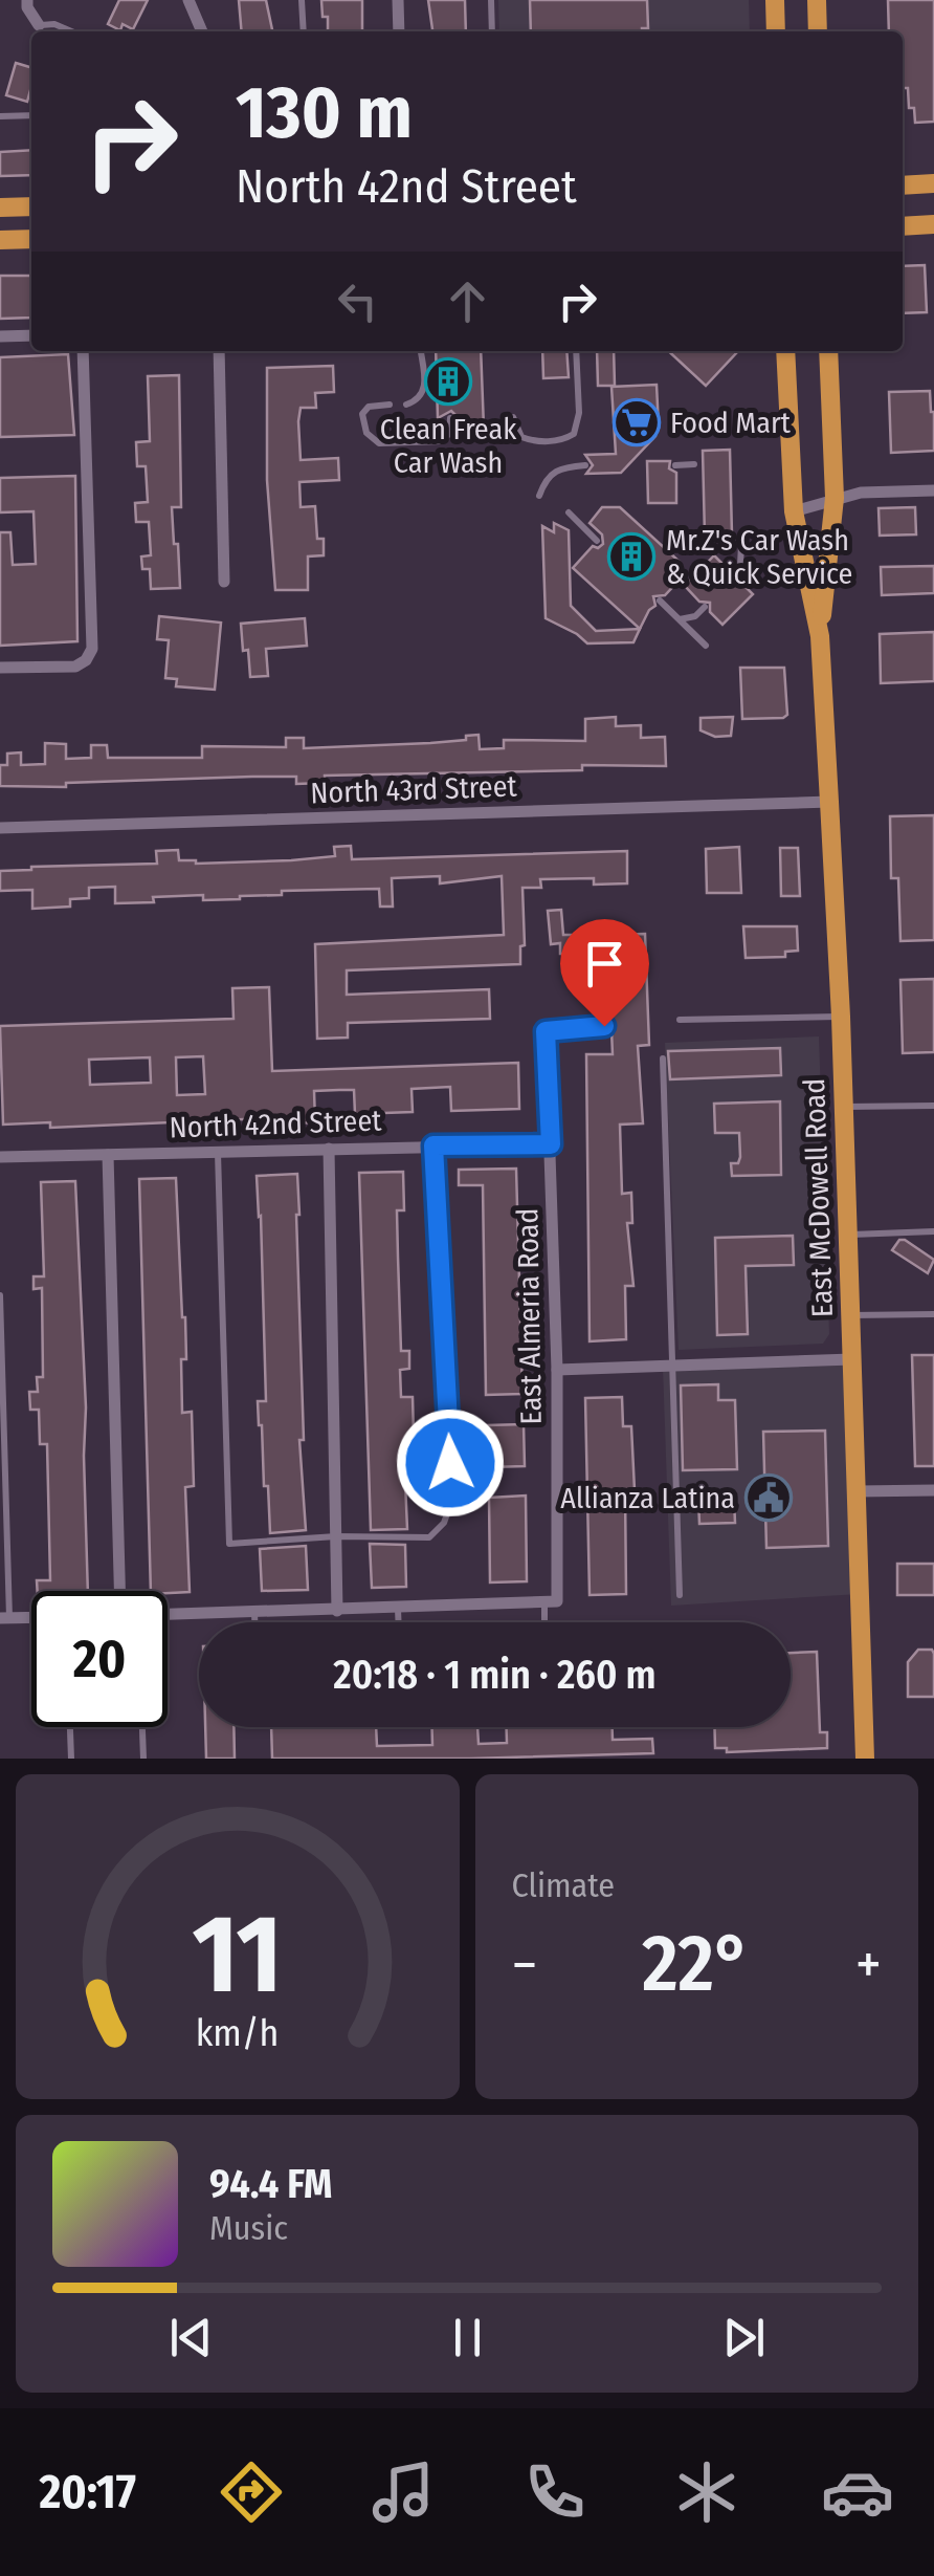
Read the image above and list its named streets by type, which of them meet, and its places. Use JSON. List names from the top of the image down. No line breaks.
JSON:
{"streets":{"main road":["East McDowell Road"],"street":["North 43rd Street","North 42nd Street","East Almeria Road"]},"crossings":[["North 43rd Street","East McDowell Road"],["North 42nd Street","East Almeria Road"]],"places":{"building":["Clean Freak Car Wash","Mr.Z's Car Wash & Quick Service"],"supermarket":["Food Mart"],"public building":["Allianza Latina"]},"page":{"turn":["130 m","North 42nd Street"],"limit":"20","trip":"20:18 · 1 min · 260 m","tile":"Climate","heat":["−","22°","+"],"song":["94.4 FM","Music"],"tabs":"20:17","gauge":["11","km/h"]}}
